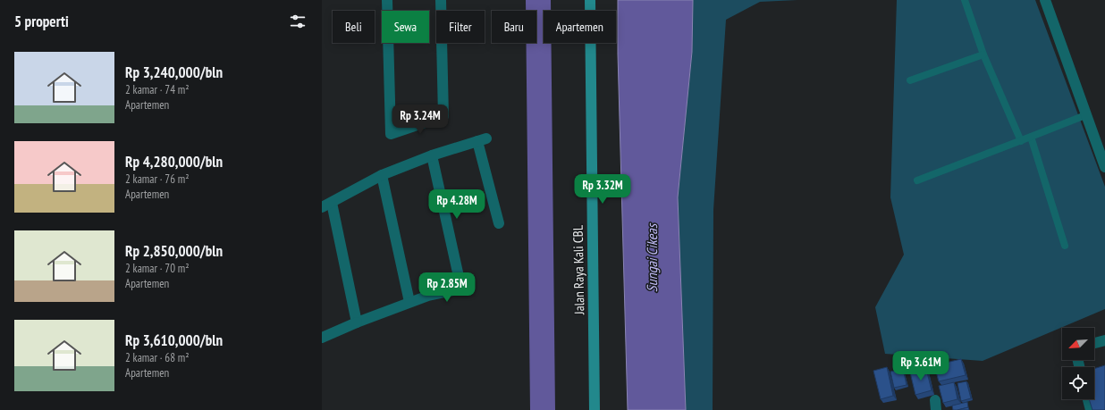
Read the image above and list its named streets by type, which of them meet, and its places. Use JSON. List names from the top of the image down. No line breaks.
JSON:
{"streets":{"main road":["Jalan Raya Kali CBL"]},"water":["Sungai Cikeas"],"north":"bottom left","page":{"heading":"5 properti","chip":["Beli","Sewa","Filter","Baru","Apartemen"],"list":[{"name":"Rp 3,240,000/bln","note":"2 kamar · 74 m² · Apartemen"},{"name":"Rp 4,280,000/bln","note":"2 kamar · 76 m² · Apartemen"},{"name":"Rp 2,850,000/bln","note":"2 kamar · 70 m² · Apartemen"},{"name":"Rp 3,610,000/bln","note":"2 kamar · 68 m² · Apartemen"}],"price":["Rp 3.24M","Rp 3.32M","Rp 4.28M","Rp 2.85M","Rp 3.61M"]}}
